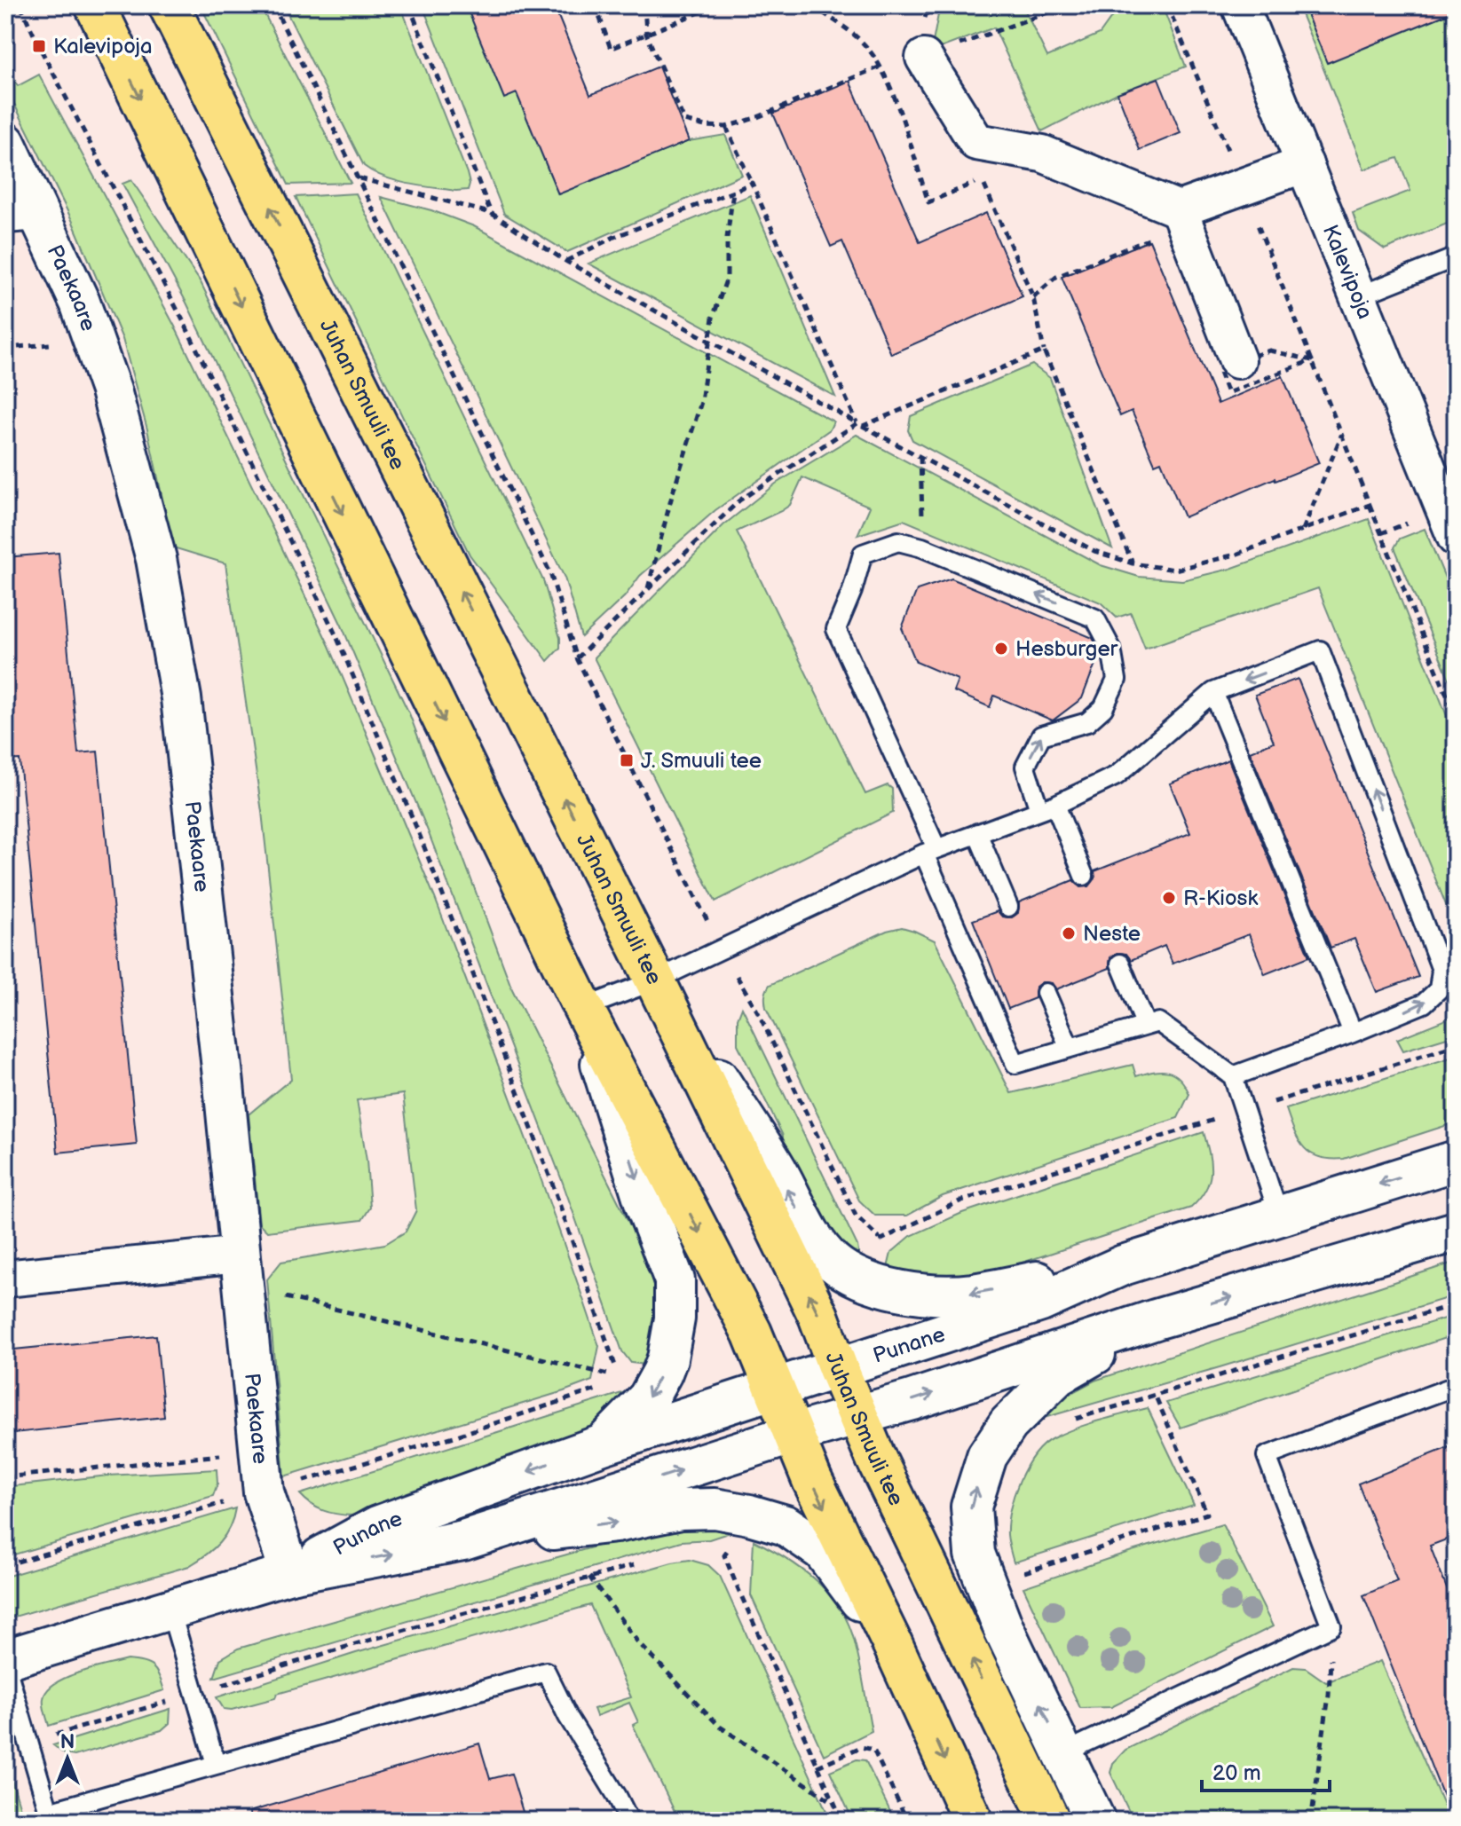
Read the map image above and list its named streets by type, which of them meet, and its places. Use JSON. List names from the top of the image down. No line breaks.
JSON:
{"streets":{"main road":["Paekaare","Juhan Smuuli tee","Punane"],"street":["Kalevipoja"]},"crossings":[["Paekaare","Punane"],["Juhan Smuuli tee","Punane"]],"places":{"transit":["Kalevipoja","J. Smuuli tee"],"other":["Hesburger","R-Kiosk","Neste"]},"scale_bar":"20 m","north":"top"}
